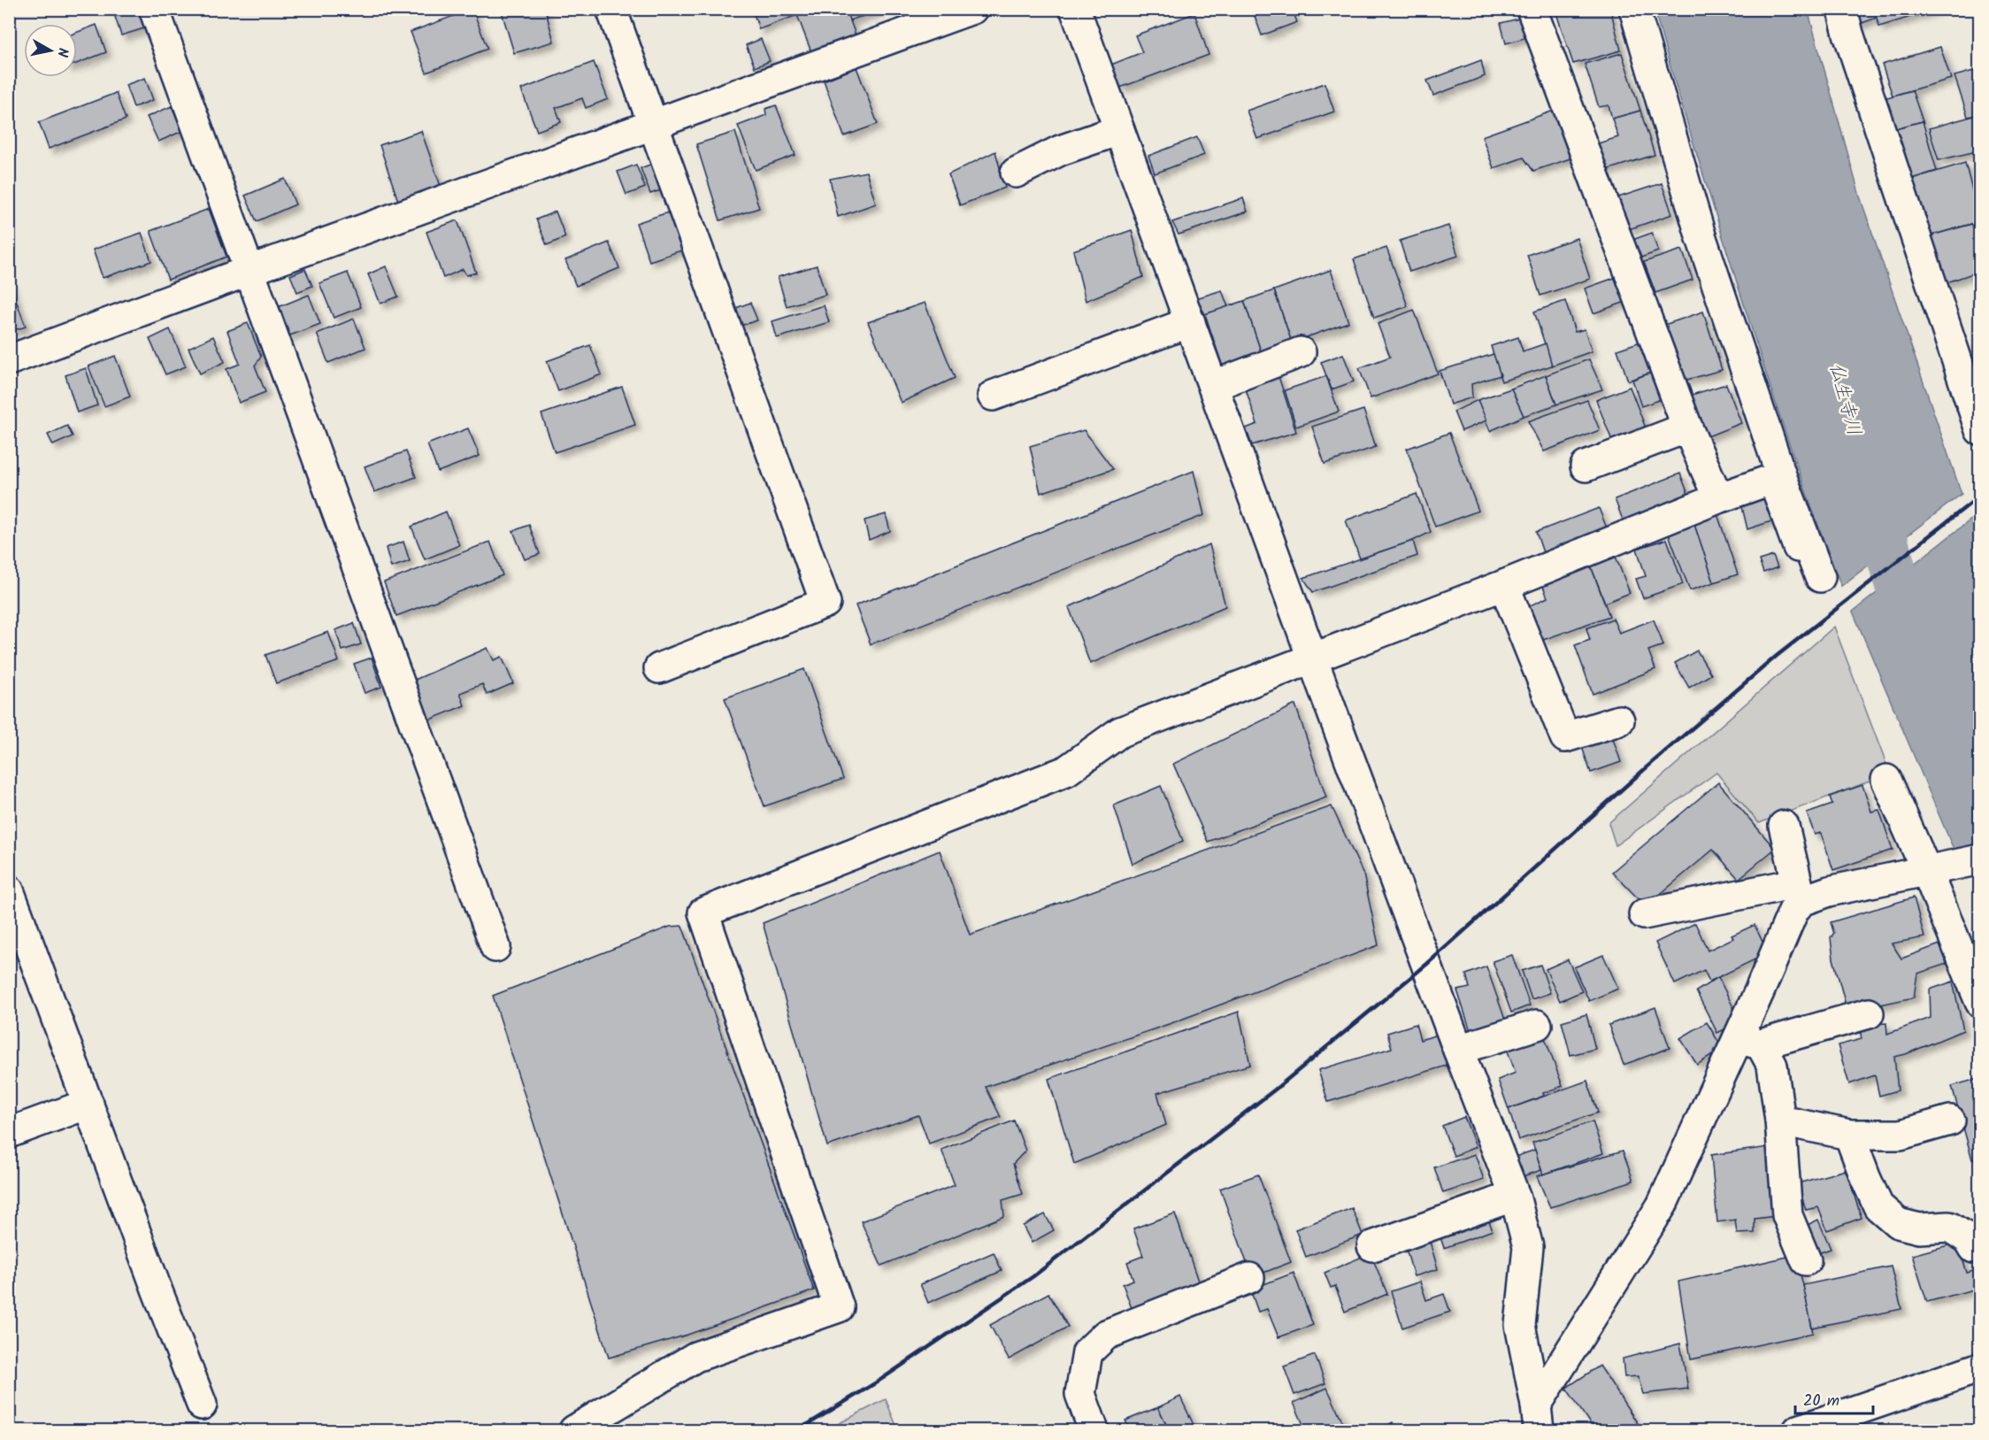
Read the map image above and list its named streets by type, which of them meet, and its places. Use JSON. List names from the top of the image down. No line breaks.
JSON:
{"water":["仏生寺川"],"scale_bar":"20 m","north":"right"}
